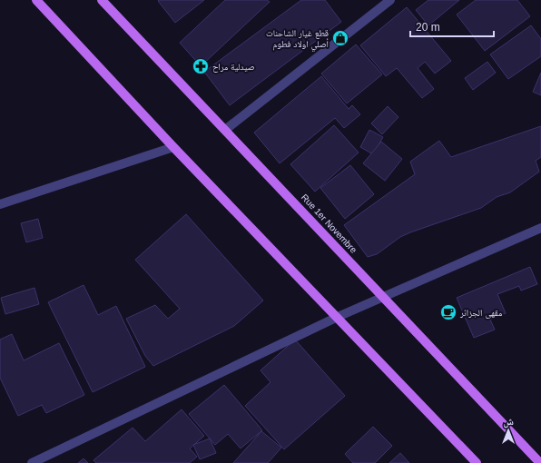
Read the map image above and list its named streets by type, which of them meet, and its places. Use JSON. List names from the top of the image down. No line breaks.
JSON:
{"streets":{"main road":["Rue 1er Novembre"]},"places":{"shop":["قطع غيار الشاحنات أصلي اولاد فطوم"],"pharmacy":["صيدلية مراح"],"cafe":["مقهى الجزائر"]},"scale_bar":"20 m","north":"top"}
